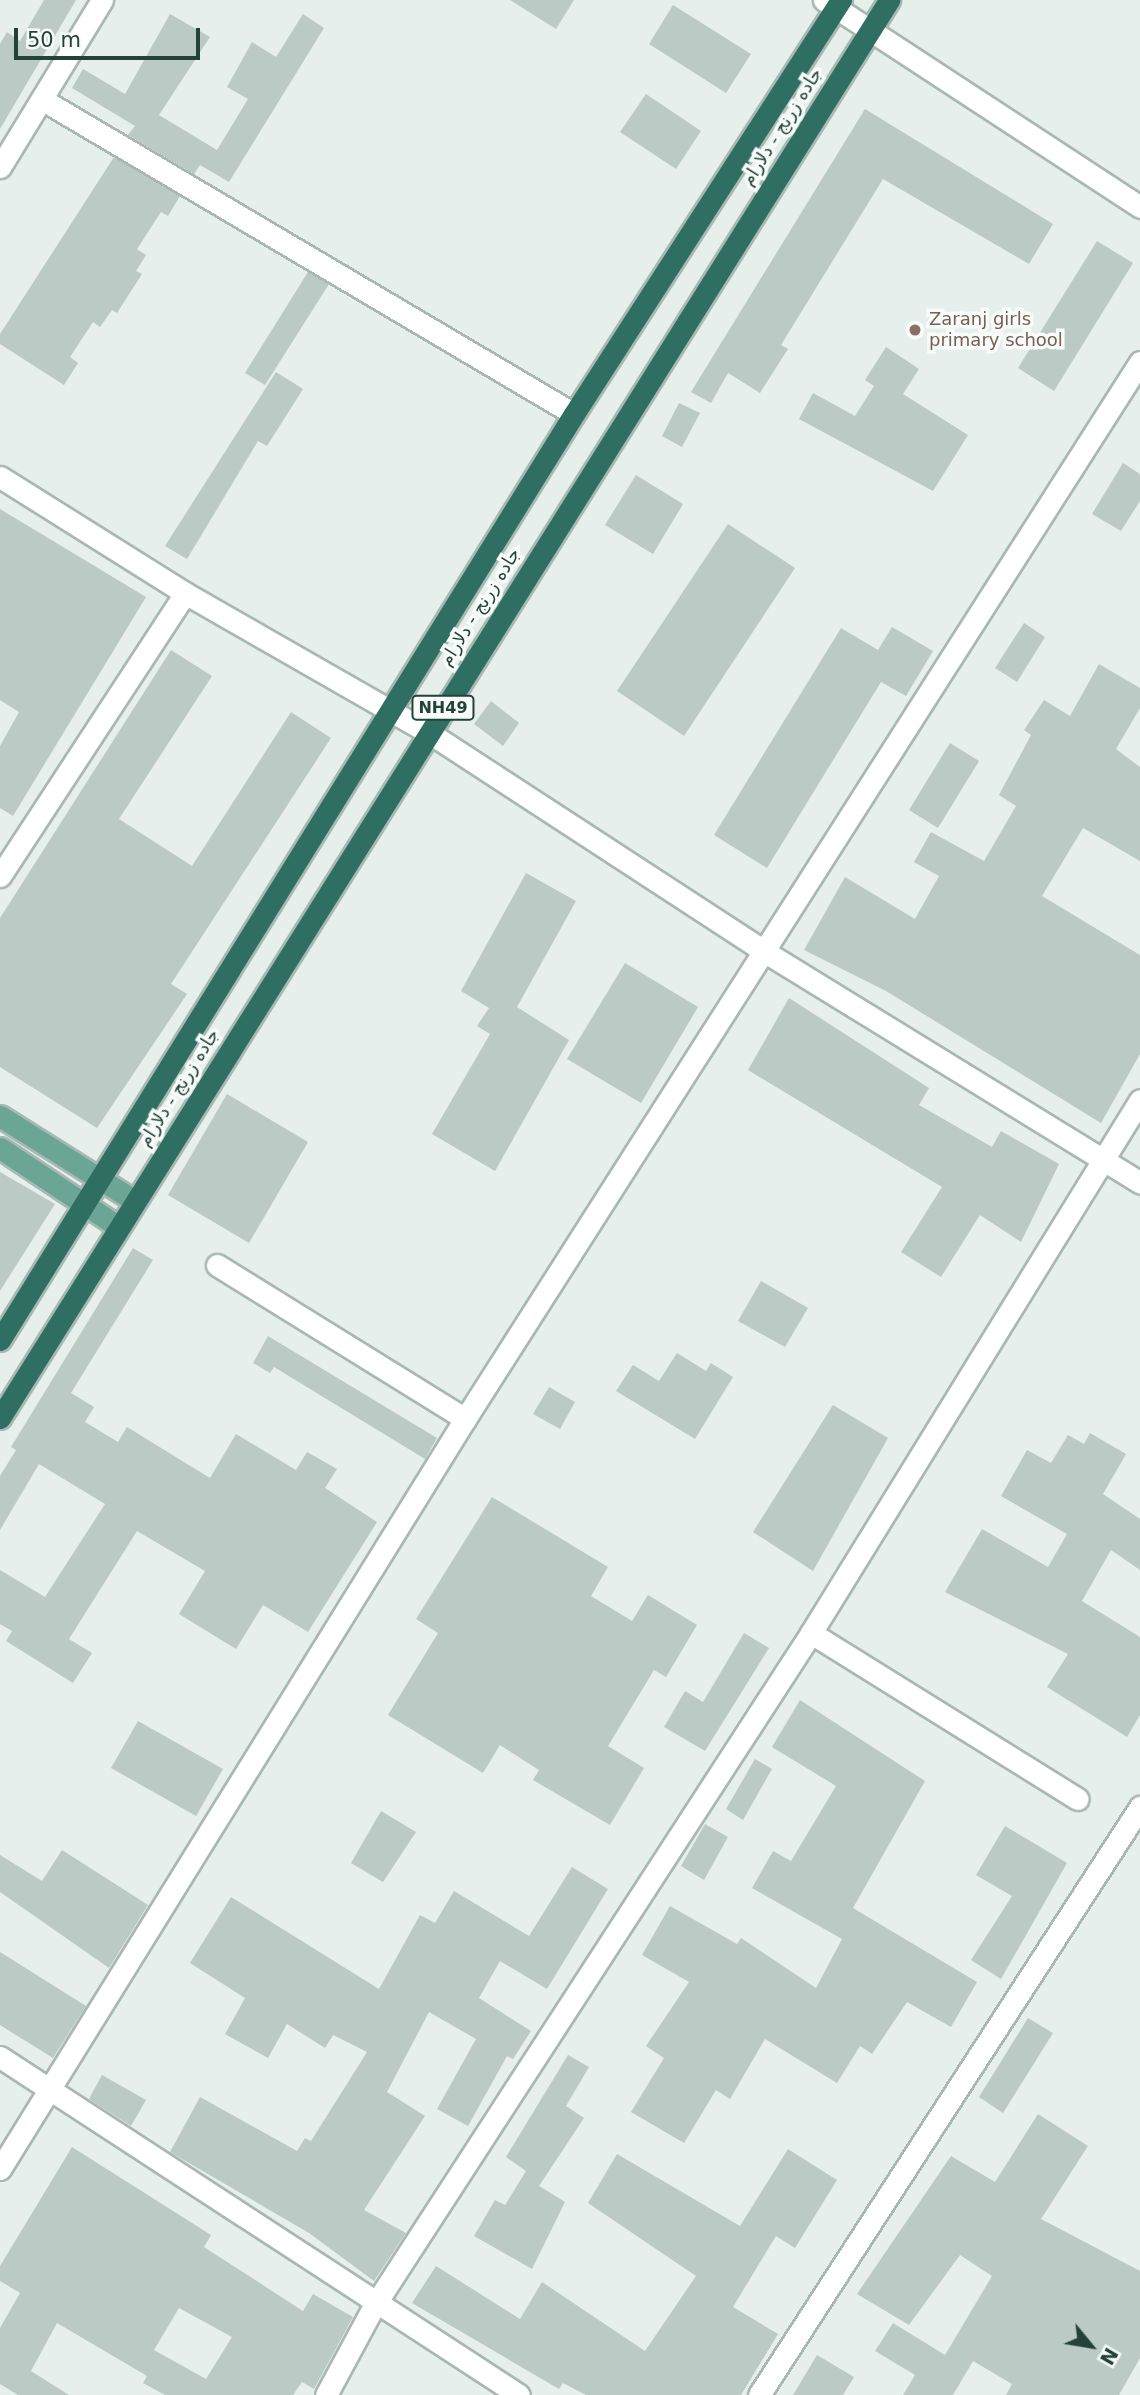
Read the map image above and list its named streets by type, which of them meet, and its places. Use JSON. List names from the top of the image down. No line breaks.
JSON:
{"streets":{"highway":["جاده زرنج - دلارام","NH49"]},"places":["Zaranj girls primary school"],"scale_bar":"50 m","north":"bottom right"}
